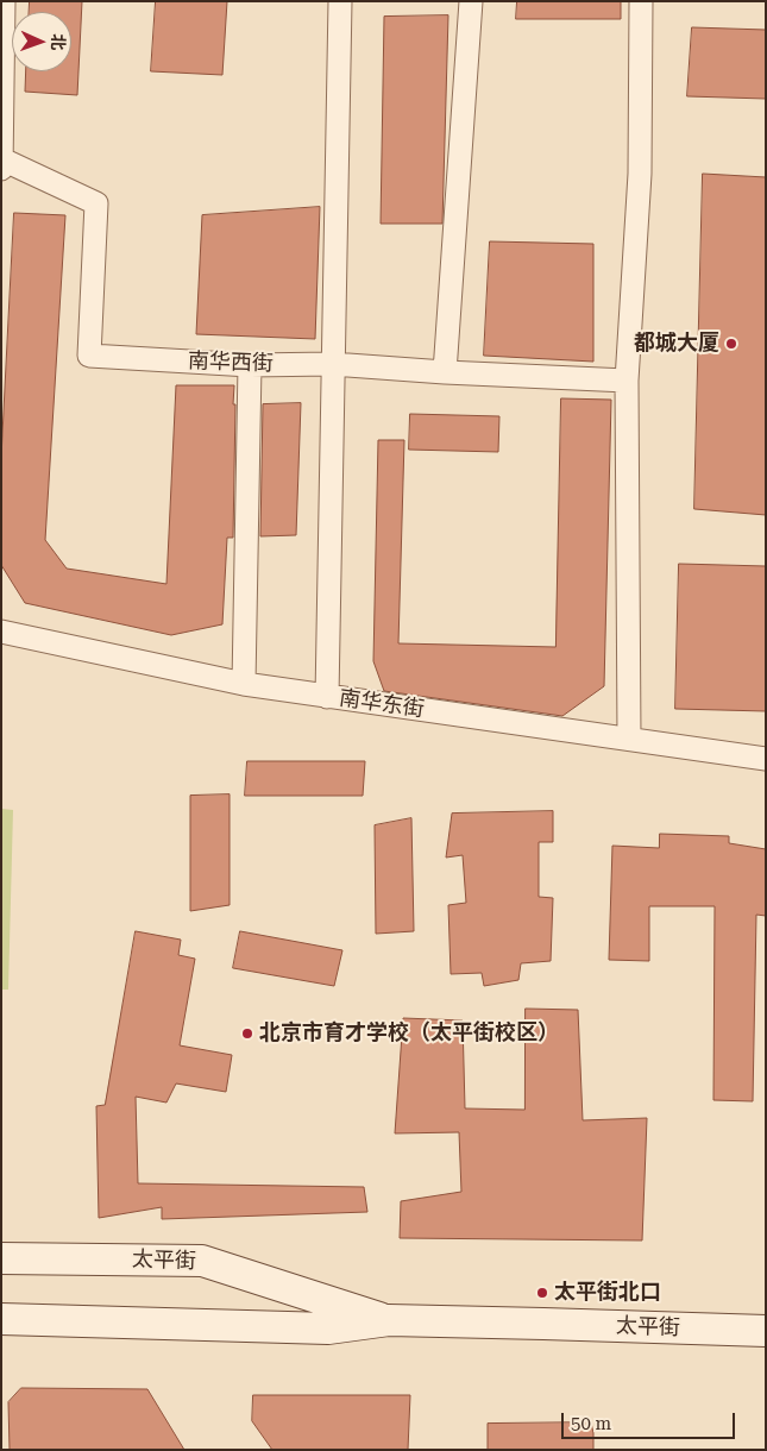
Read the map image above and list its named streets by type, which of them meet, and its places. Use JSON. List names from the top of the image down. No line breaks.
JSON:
{"streets":{"main road":["太平街"],"street":["南华西街","南华东街"]},"places":["都城大厦","北京市育才学校（太平街校区）","太平街北口"],"scale_bar":"50 m","north":"right"}
